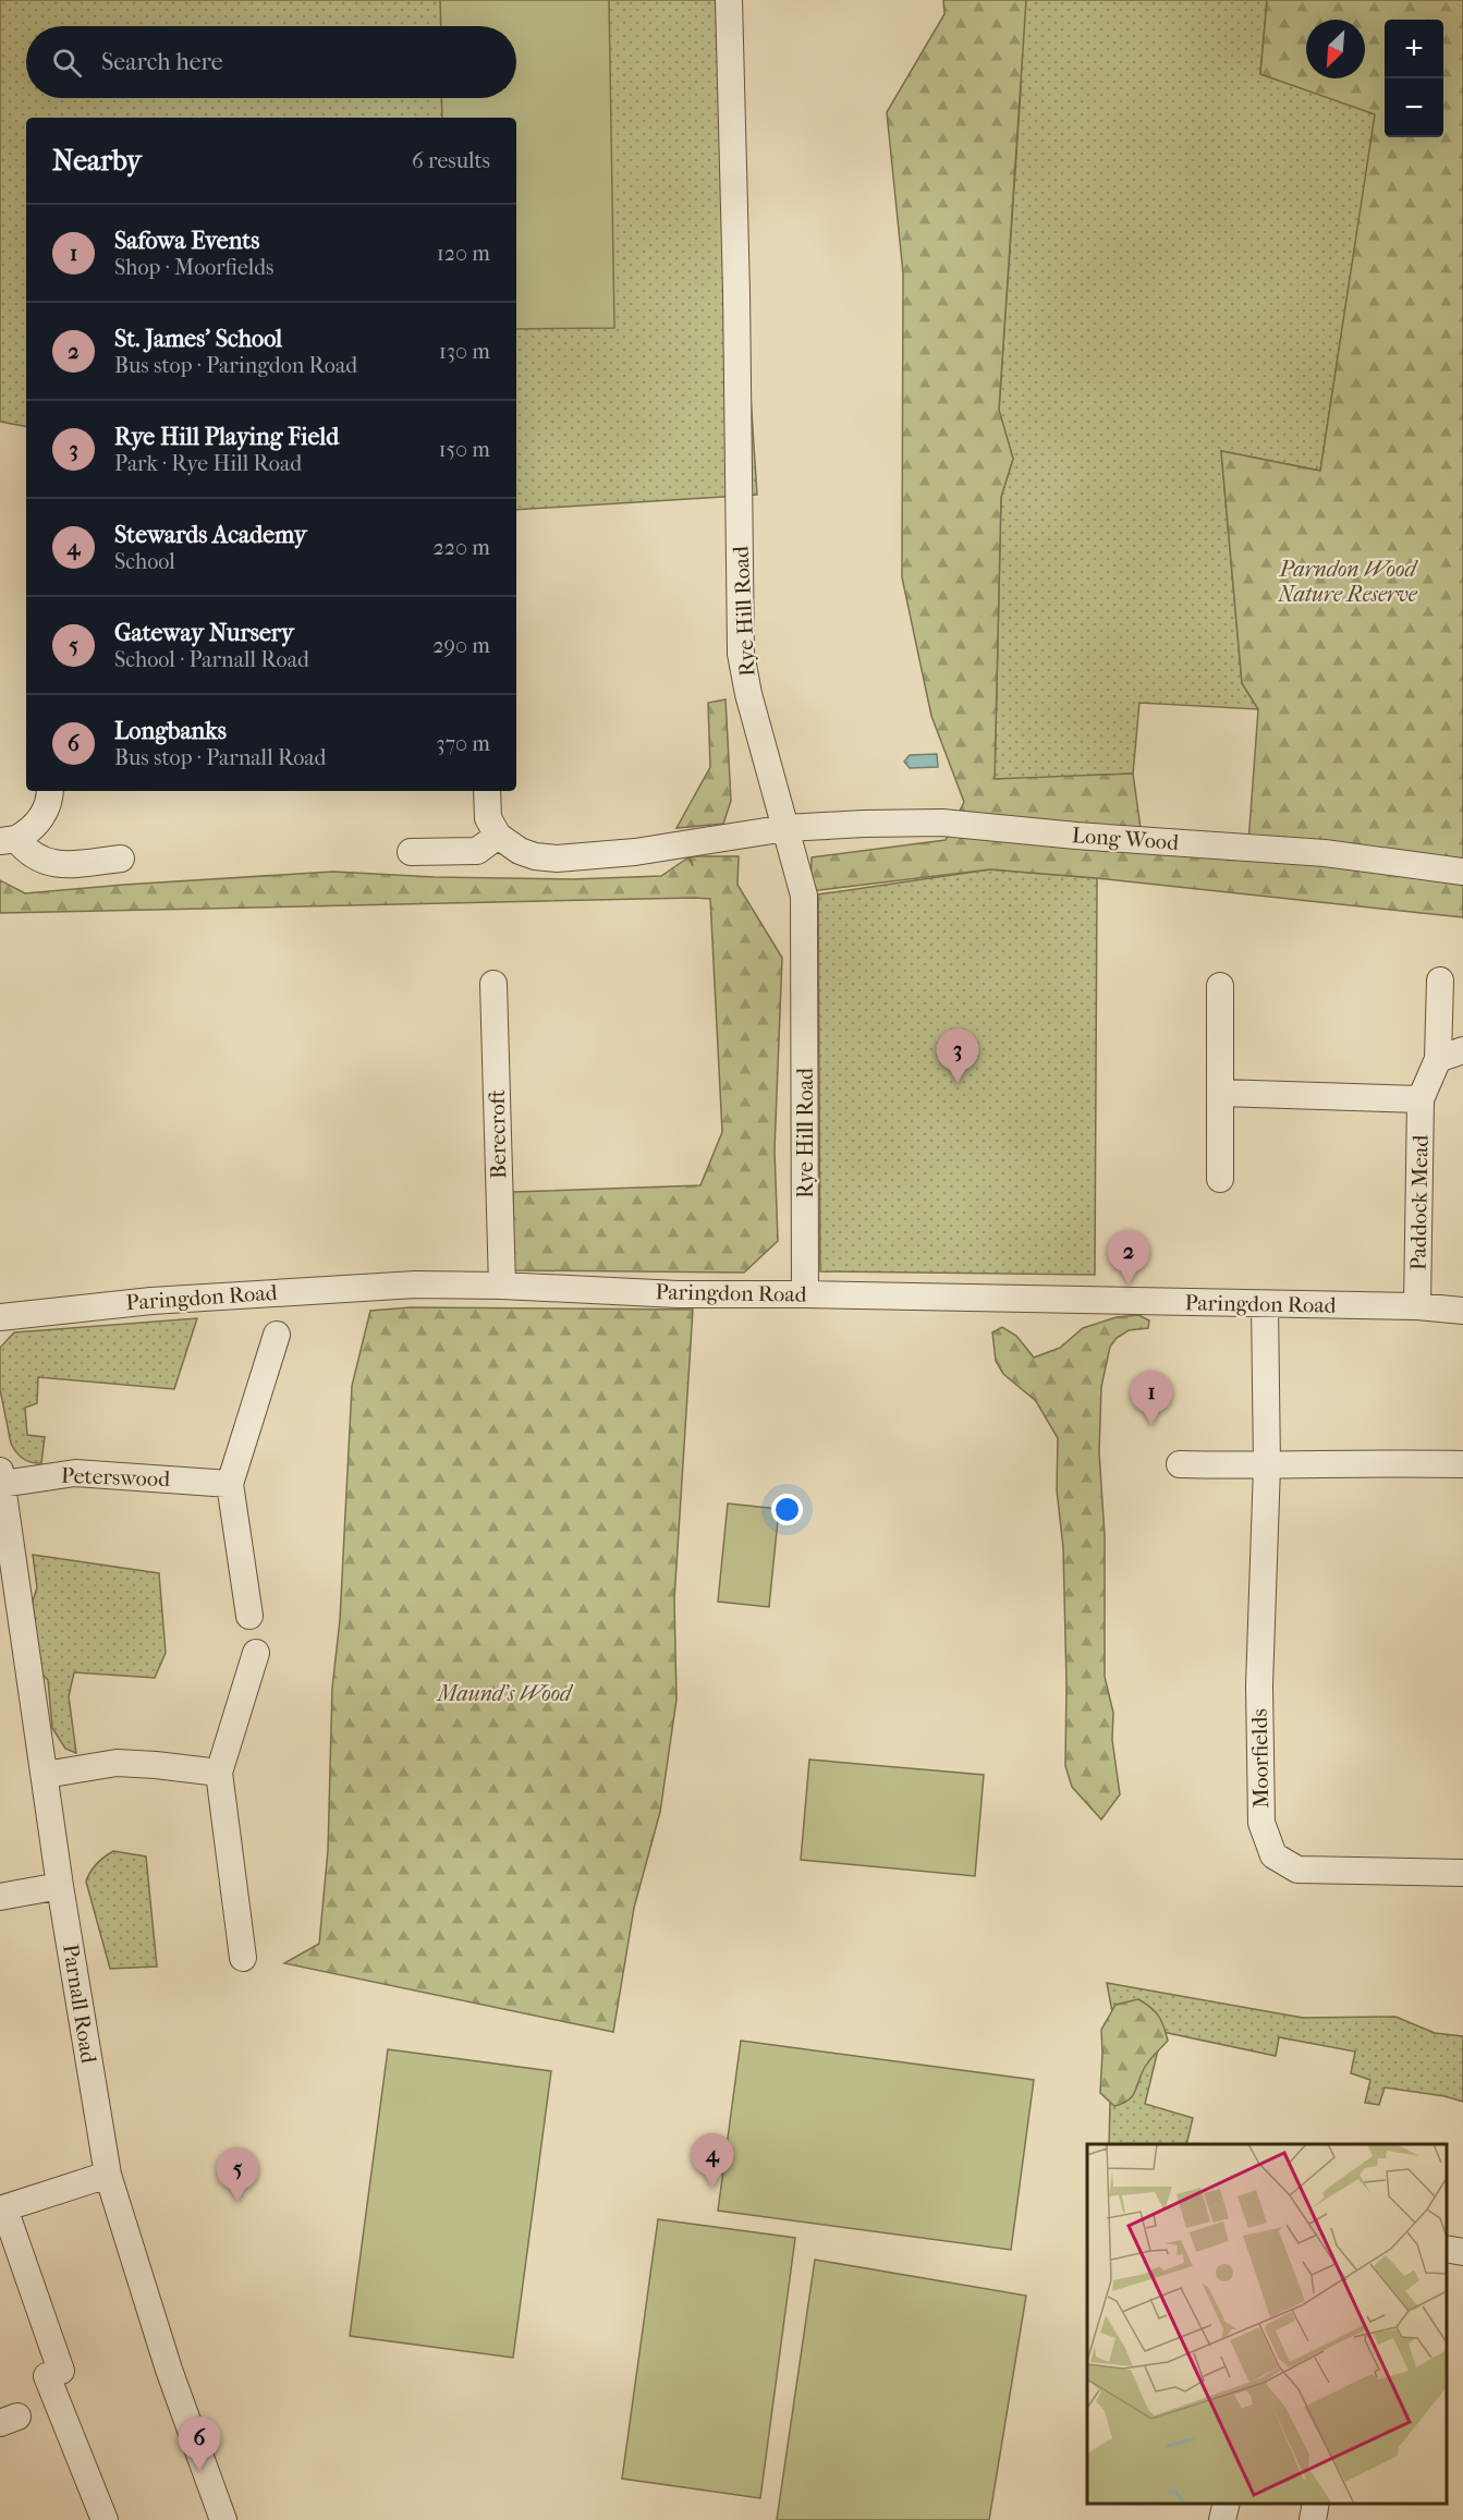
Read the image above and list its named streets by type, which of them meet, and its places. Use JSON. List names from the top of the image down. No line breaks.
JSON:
{"streets":{"street":["Rye Hill Road","Long Wood","Berecroft","Paddock Mead","Paringdon Road","Peterswood","Moorfields","Parnall Road"]},"crossings":[["Rye Hill Road","Long Wood"],["Rye Hill Road","Paringdon Road"],["Berecroft","Paringdon Road"],["Paddock Mead","Paringdon Road"],["Paringdon Road","Moorfields"],["Peterswood","Parnall Road"]],"parks":["Parndon Wood Nature Reserve","Maund's Wood"],"north":"bottom left","page":{"map_buttons":["+","−"],"search":"Search here","heading":["Nearby","6 results"],"list":[{"mark":"1","name":"Safowa Events","note":"Shop · Moorfields","value":"120 m"},{"mark":"2","name":"St. James' School","note":"Bus stop · Paringdon Road","value":"130 m"},{"mark":"3","name":"Rye Hill Playing Field","note":"Park · Rye Hill Road","value":"150 m"},{"mark":"4","name":"Stewards Academy","note":"School","value":"220 m"},{"mark":"5","name":"Gateway Nursery","note":"School · Parnall Road","value":"290 m"},{"mark":"6","name":"Longbanks","note":"Bus stop · Parnall Road","value":"370 m"}],"pins":["3","2","1","4","5","6"]}}
